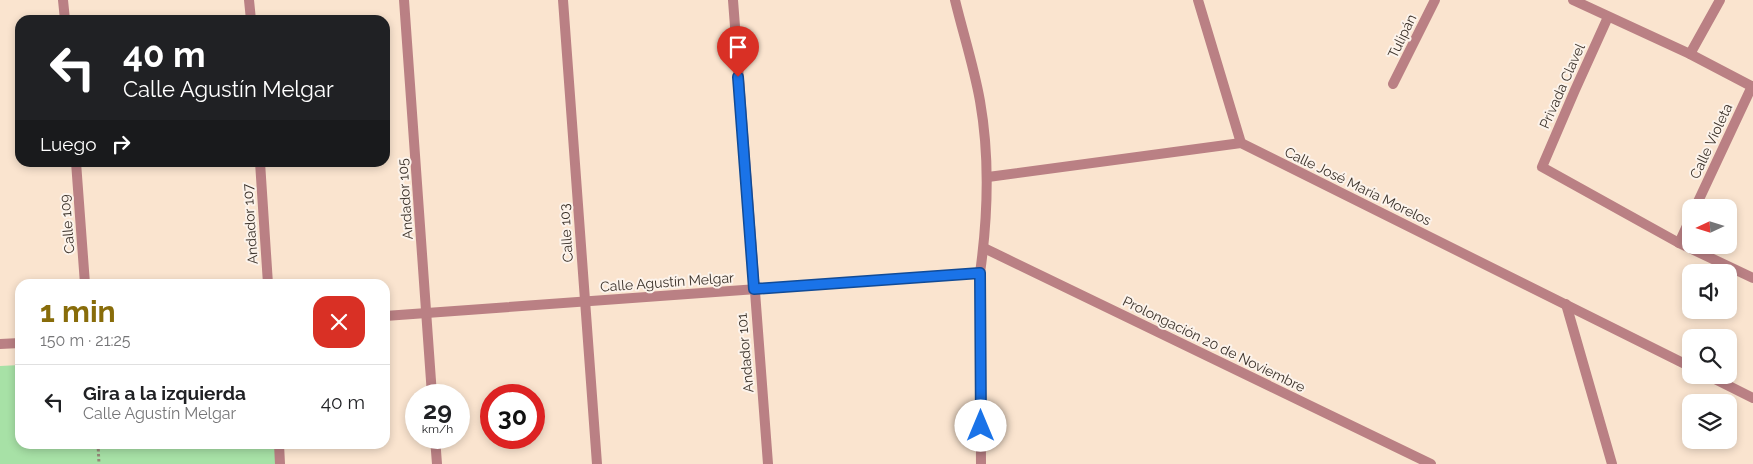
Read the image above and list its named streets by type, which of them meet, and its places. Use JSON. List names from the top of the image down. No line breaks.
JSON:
{"streets":{"street":["Tulipán","Privada Clavel","Calle Violeta","Calle José María Morelos","Andador 105","Calle 109","Andador 107","Calle 103","Calle Agustín Melgar","Prolongación 20 de Noviembre","Andador 101"]},"crossings":[["Andador 105","Calle Agustín Melgar"],["Calle 103","Calle Agustín Melgar"],["Calle Agustín Melgar","Andador 101"]],"north":"left","page":{"turn":["40 m","Calle Agustín Melgar"],"then":"Luego","heading":["1 min","150 m · 21:25"],"list":[{"name":"Gira a la izquierda","note":"Calle Agustín Melgar","value":"40 m"}],"speed":"29 km/h","limit":"30"}}
